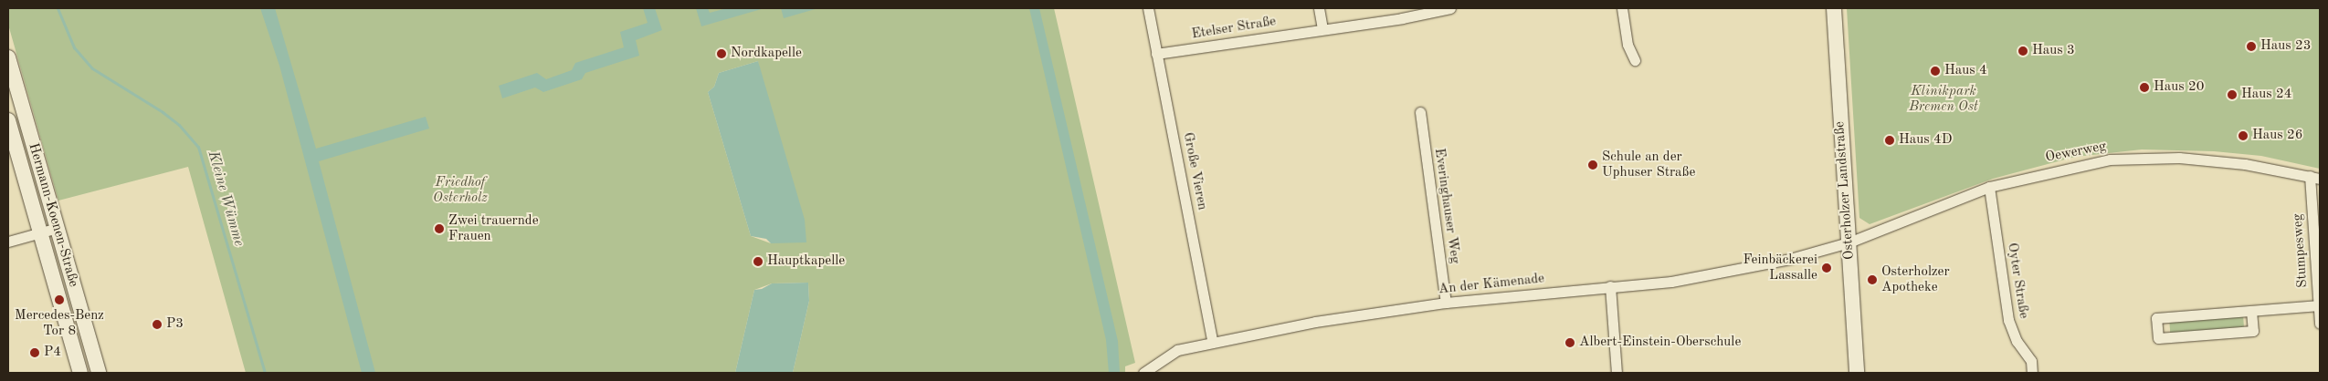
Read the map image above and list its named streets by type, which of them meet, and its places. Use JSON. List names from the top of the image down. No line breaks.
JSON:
{"streets":{"main road":["Osterholzer Landstraße","Hermann-Koenen-Straße"],"street":["Etelser Straße","Oewerweg","Große Vieren","Everinghauser Weg","Stumpesweg","Oyter Straße","An der Kämenade"]},"crossings":[["Etelser Straße","Große Vieren"],["Oewerweg","Osterholzer Landstraße"],["Oewerweg","Stumpesweg"],["Oewerweg","Oyter Straße"],["Oewerweg","An der Kämenade"],["Große Vieren","An der Kämenade"],["Osterholzer Landstraße","An der Kämenade"],["Everinghauser Weg","An der Kämenade"]],"water":["Kleine Wümme"],"parks":["Klinikpark Bremen Ost","Friedhof Osterholz"],"places":["Haus 23","Haus 3","Nordkapelle","Haus 4","Haus 20","Haus 24","Haus 26","Haus 4D","Schule an der Uphuser Straße","Zwei trauernde Frauen","Hauptkapelle","Feinbäckerei Lassalle","Osterholzer Apotheke","Mercedes-Benz Tor 8","P3","Albert-Einstein-Oberschule","P4"]}
